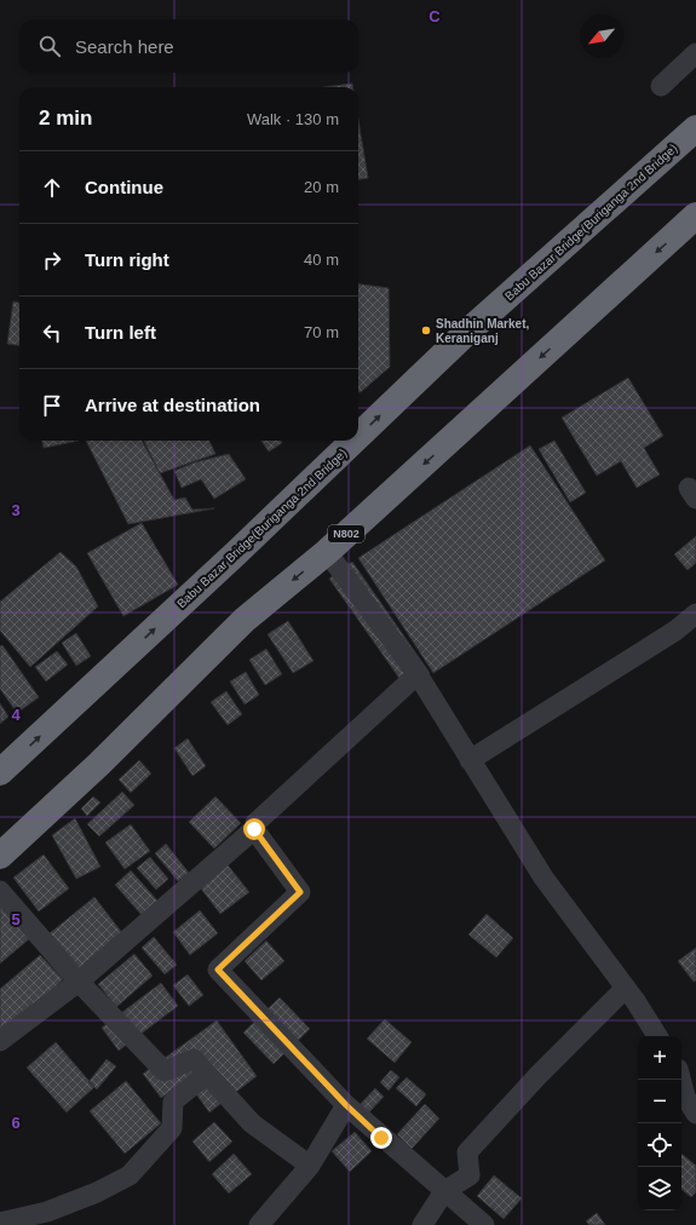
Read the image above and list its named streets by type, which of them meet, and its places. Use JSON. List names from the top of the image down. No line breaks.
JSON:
{"streets":{"highway":["Babu Bazar Bridge(Buriganga 2nd Bridge)","N802"]},"places":["Shadhin Market, Keraniganj"],"north":"bottom left","page":{"search":"Search here","heading":["2 min","Walk · 130 m"],"list":[["Continue","20 m"],["Turn right","40 m"],["Turn left","70 m"],"Arrive at destination"],"map_buttons":["+","−"]},"grid":{"columns":["C"],"rows":["3","4","5","6"]}}
